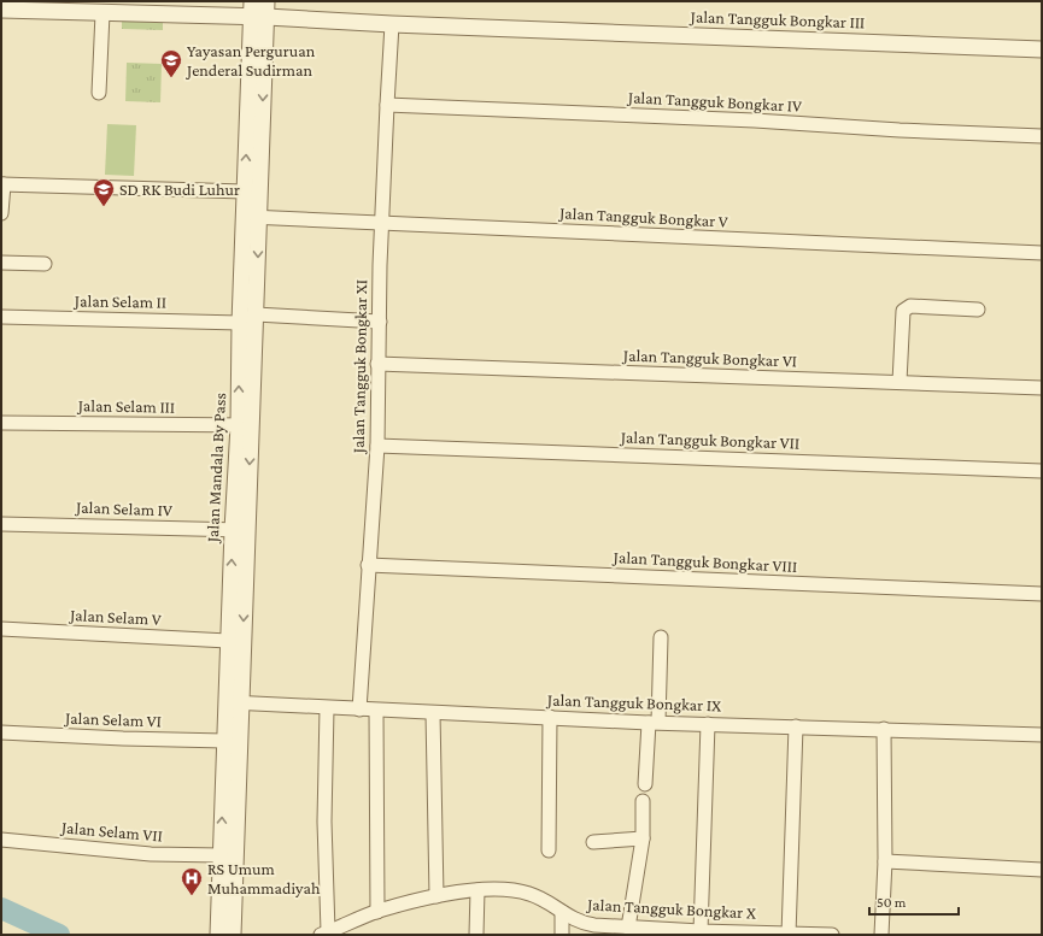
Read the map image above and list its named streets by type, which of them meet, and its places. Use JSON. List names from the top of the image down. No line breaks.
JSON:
{"streets":{"street":["Jalan Tangguk Bongkar III","Jalan Tangguk Bongkar IV","Jalan Tangguk Bongkar V","Jalan Selam II","Jalan Tangguk Bongkar VI","Jalan Tangguk Bongkar XI","Jalan Selam III","Jalan Tangguk Bongkar VII","Jalan Mandala By Pass","Jalan Selam IV","Jalan Tangguk Bongkar VIII","Jalan Selam V","Jalan Tangguk Bongkar IX","Jalan Selam VI","Jalan Selam VII","Jalan Tangguk Bongkar X"]},"crossings":[["Jalan Tangguk Bongkar III","Jalan Tangguk Bongkar XI"],["Jalan Tangguk Bongkar III","Jalan Mandala By Pass"],["Jalan Tangguk Bongkar IV","Jalan Tangguk Bongkar XI"],["Jalan Tangguk Bongkar V","Jalan Tangguk Bongkar XI"],["Jalan Tangguk Bongkar V","Jalan Mandala By Pass"],["Jalan Selam II","Jalan Mandala By Pass"],["Jalan Tangguk Bongkar VI","Jalan Tangguk Bongkar XI"],["Jalan Tangguk Bongkar XI","Jalan Tangguk Bongkar VII"],["Jalan Tangguk Bongkar XI","Jalan Tangguk Bongkar VIII"],["Jalan Tangguk Bongkar XI","Jalan Tangguk Bongkar IX"],["Jalan Selam III","Jalan Mandala By Pass"],["Jalan Mandala By Pass","Jalan Selam IV"],["Jalan Mandala By Pass","Jalan Selam V"],["Jalan Mandala By Pass","Jalan Tangguk Bongkar IX"],["Jalan Mandala By Pass","Jalan Selam VI"],["Jalan Mandala By Pass","Jalan Selam VII"]],"places":{"school or university":["Yayasan Perguruan Jenderal Sudirman","SD RK Budi Luhur"],"hospital":["RS Umum Muhammadiyah"]},"scale_bar":"50 m"}
